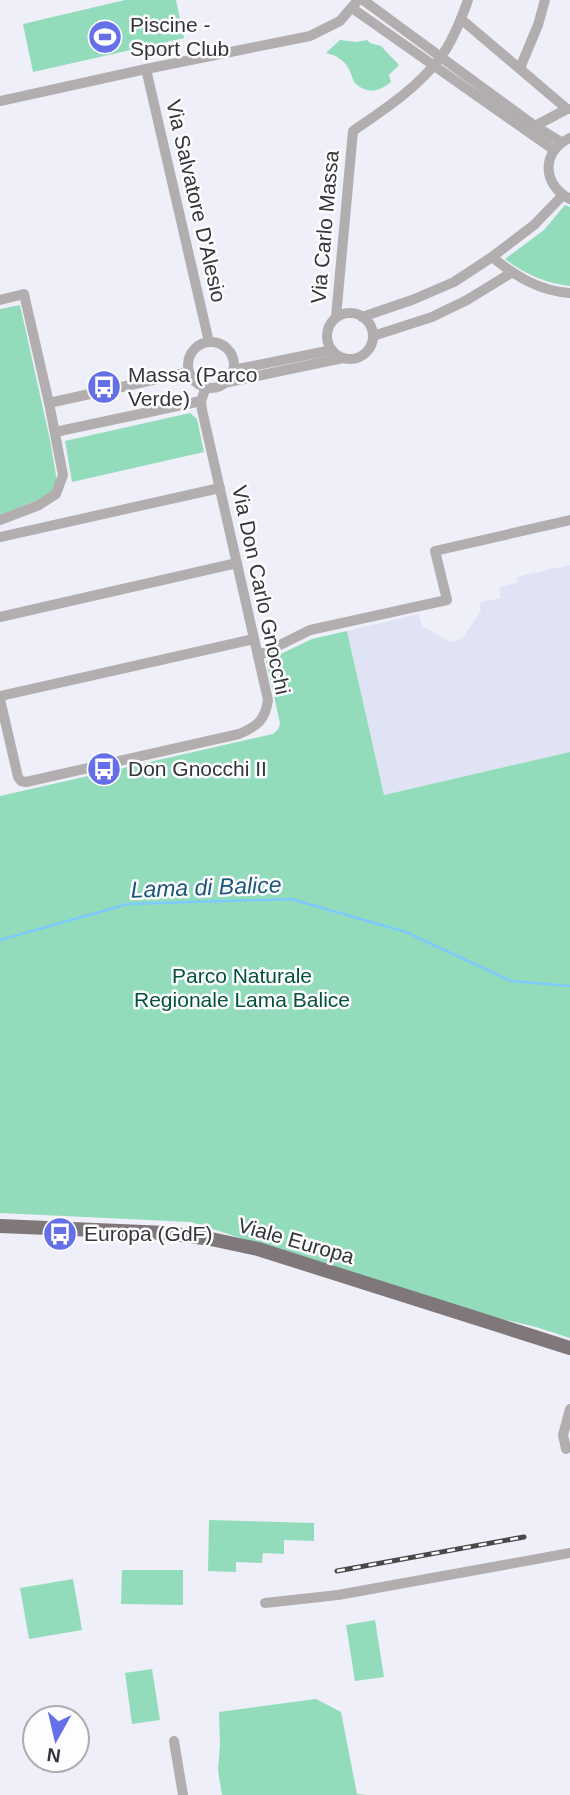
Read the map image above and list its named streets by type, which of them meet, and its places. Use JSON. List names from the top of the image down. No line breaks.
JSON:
{"streets":{"main road":["Viale Europa"],"street":["Via Salvatore D'Alesio","Via Carlo Massa","Via Don Carlo Gnocchi"]},"water":["Lama di Balice"],"parks":["Parco Naturale Regionale Lama Balice"],"places":{"sports":["Piscine - Sport Club"],"bus stop":["Massa (Parco Verde)","Don Gnocchi II","Europa (GdF)"]},"north":"bottom"}
